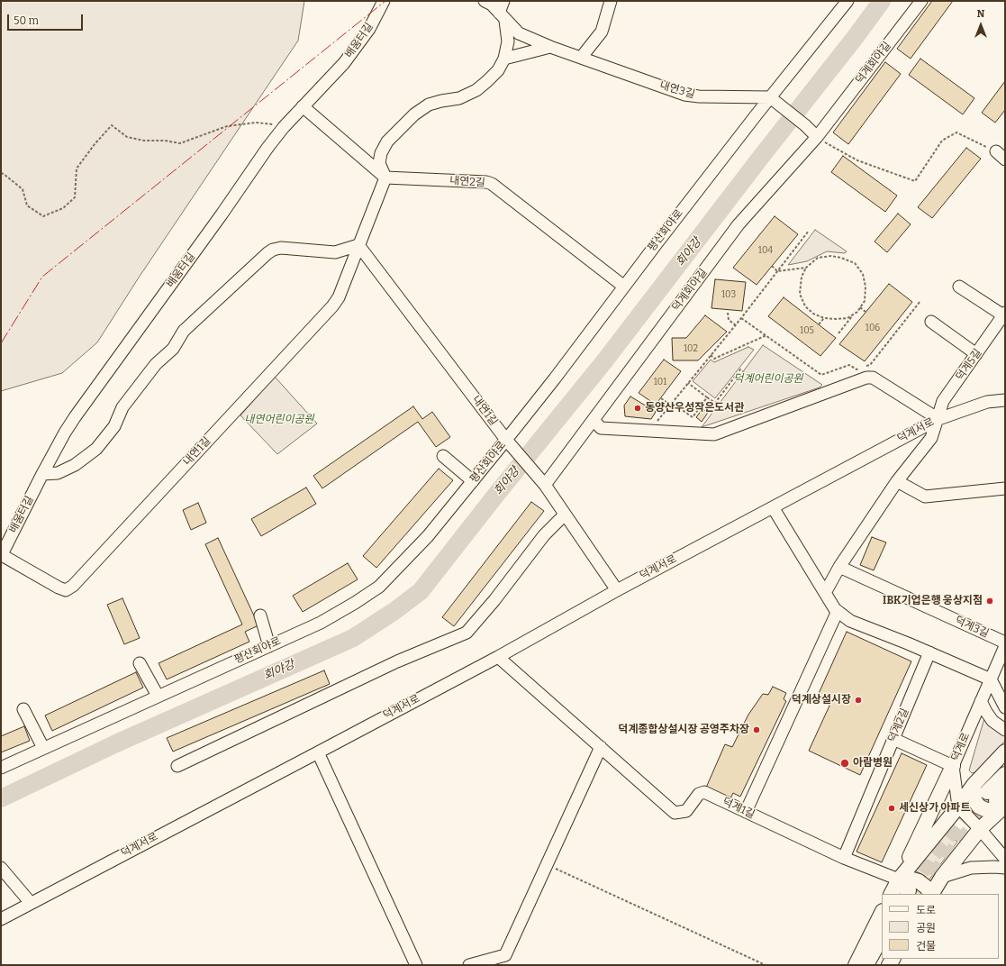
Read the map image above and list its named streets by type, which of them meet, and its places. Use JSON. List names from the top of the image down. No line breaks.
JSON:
{"streets":{"street":["배움터길","덕계회야길","내연3길","내연2길","평산회야로","덕계5길","내연1길","덕계서로","덕계3길","덕계2길","덕계로","덕계1길"]},"crossings":[["배움터길","내연1길"],["덕계회야길","내연1길"],["내연3길","평산회야로"],["내연2길","평산회야로"],["내연2길","내연1길"],["평산회야로","내연1길"],["덕계5길","덕계서로"],["덕계서로","덕계1길"],["덕계2길","덕계1길"]],"water":["회야강"],"parks":["덕계어린이공원","내연어린이공원"],"places":["동양산우성작은도서관","IBK기업은행 웅상지점","덕계상설시장","덕계종합상설시장 공영주차장","아람병원","세신상가 아파트"],"house_numbers":["104","103","106","105","102","101"],"legend":["도로","공원","건물"],"scale_bar":"50 m","north":"top"}
